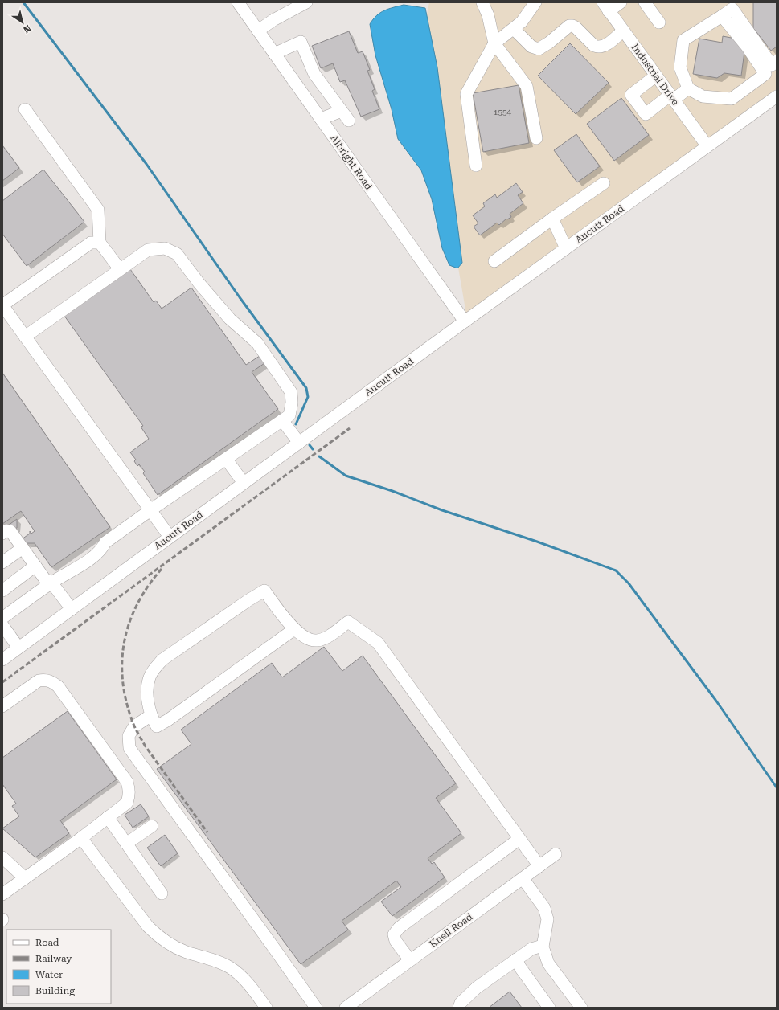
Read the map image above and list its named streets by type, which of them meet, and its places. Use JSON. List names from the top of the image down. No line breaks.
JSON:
{"streets":{"street":["Industrial Drive","Albright Road","Aucutt Road","Knell Road"]},"crossings":[["Industrial Drive","Aucutt Road"],["Albright Road","Aucutt Road"]],"house_numbers":["1554"],"legend":["Road","Railway","Water","Building"],"north":"bottom right"}
